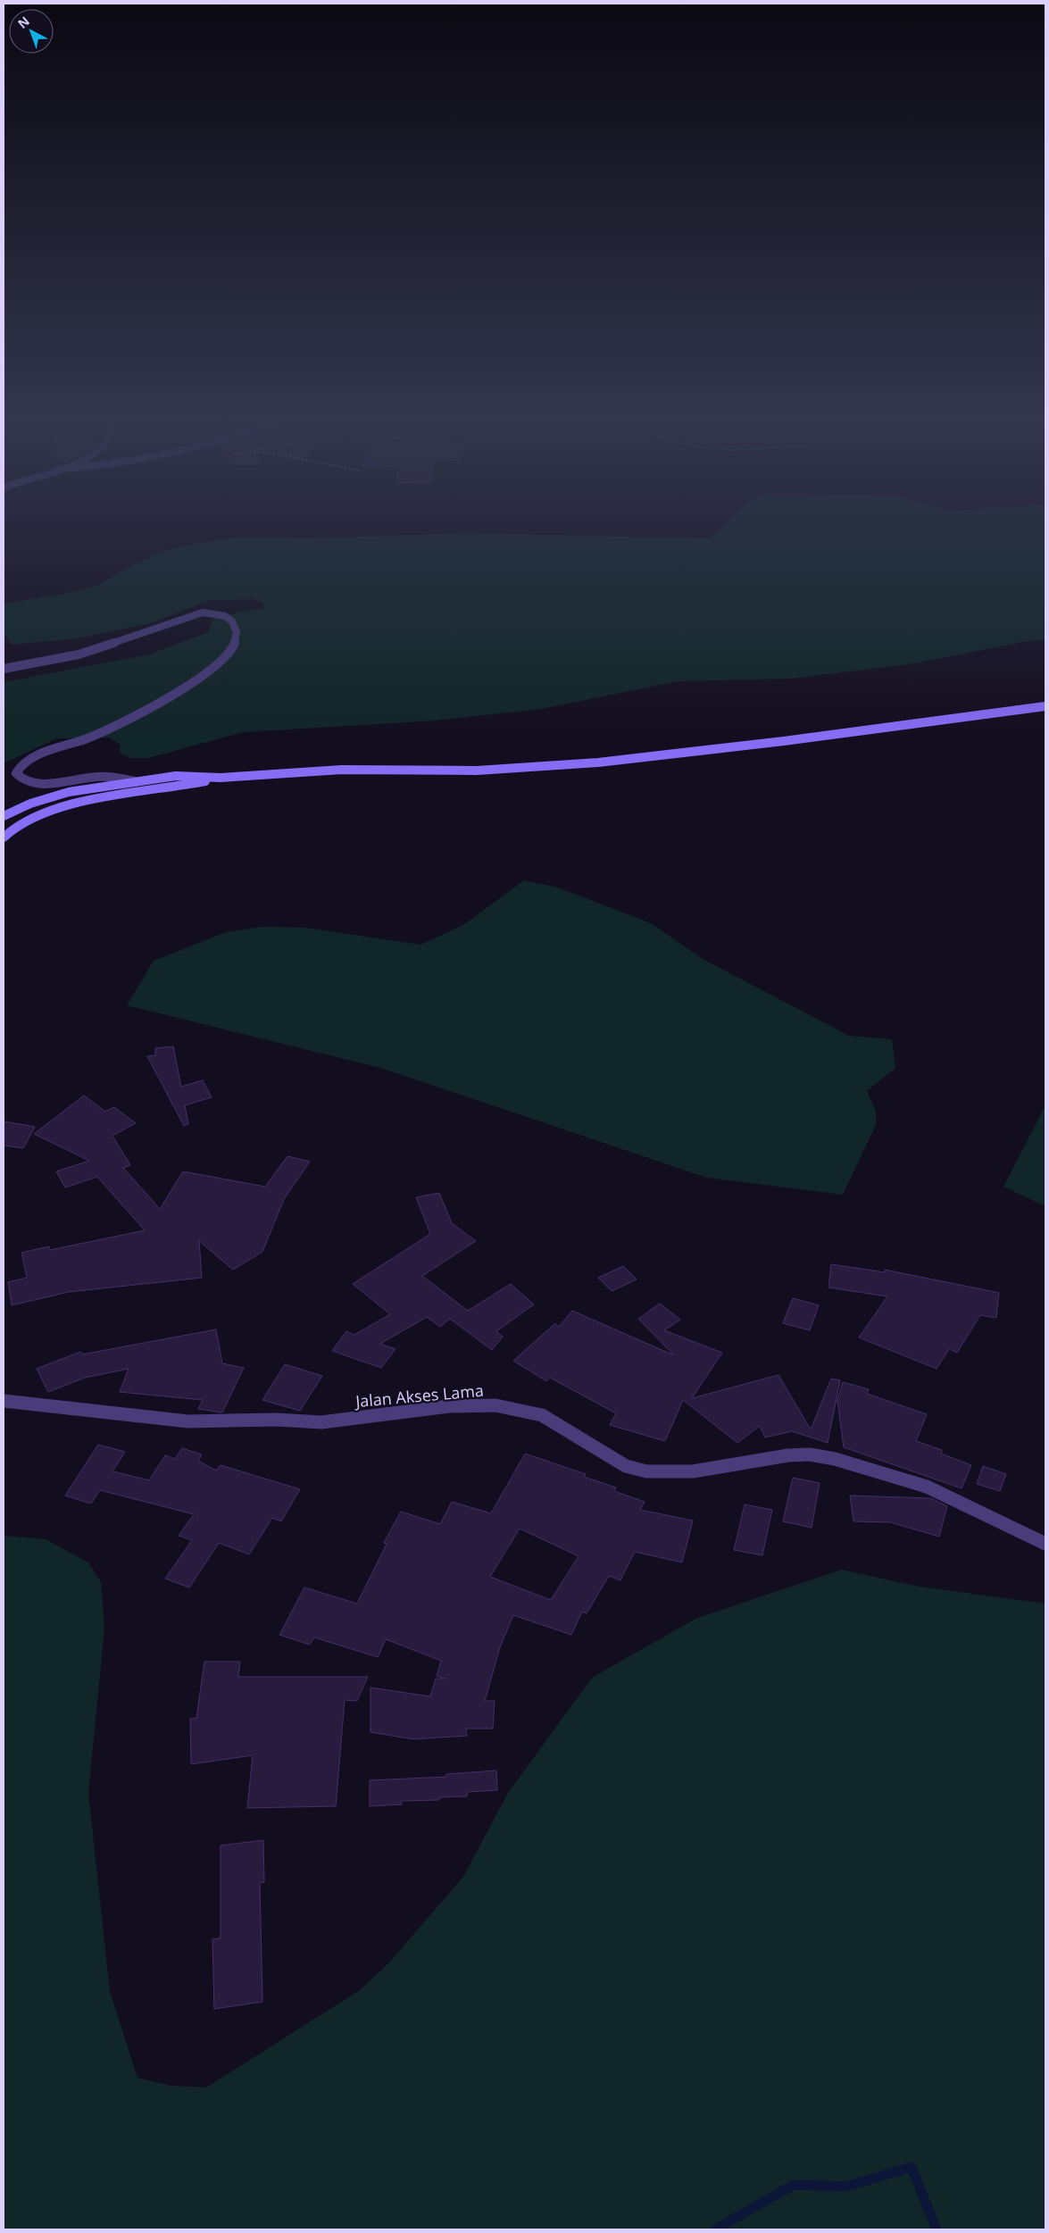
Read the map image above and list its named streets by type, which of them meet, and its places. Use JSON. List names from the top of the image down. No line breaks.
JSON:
{"streets":{"street":["Jalan Akses Lama"]},"north":"top left"}
